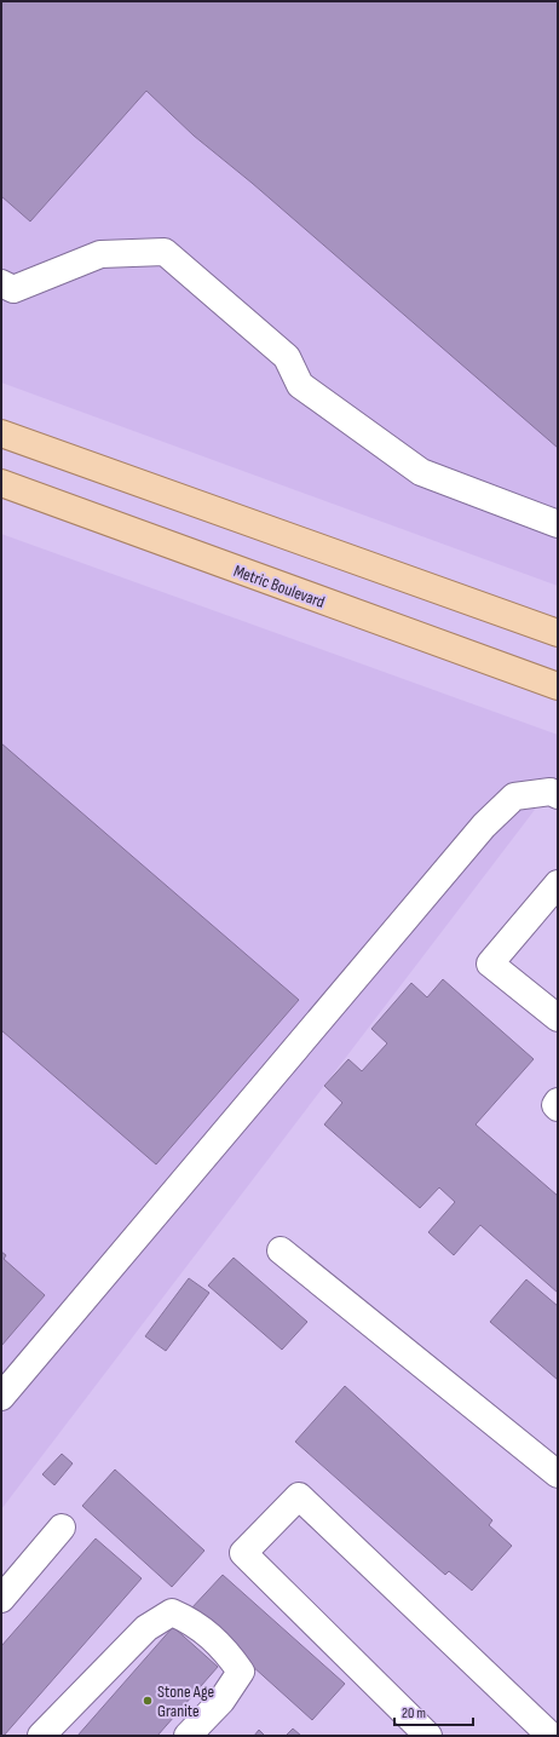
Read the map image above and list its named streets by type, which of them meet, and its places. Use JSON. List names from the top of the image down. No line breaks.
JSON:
{"streets":{"main road":["Metric Boulevard"]},"places":["Stone Age Granite"],"scale_bar":"20 m"}
